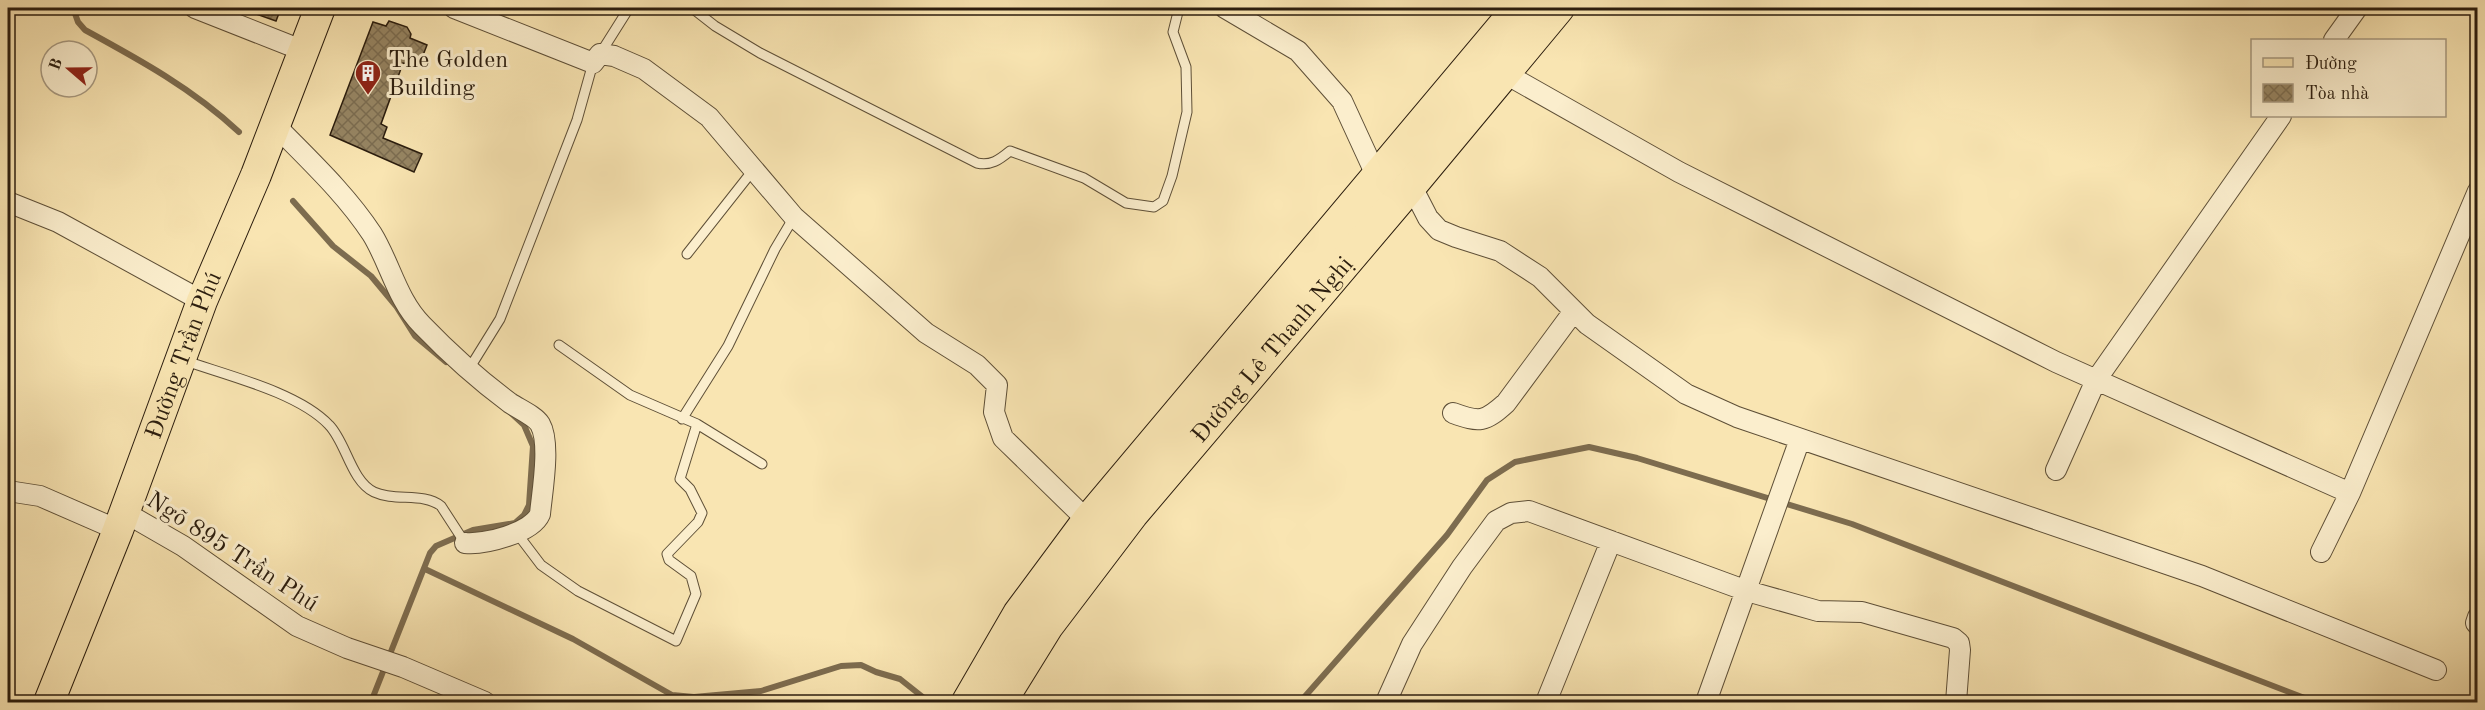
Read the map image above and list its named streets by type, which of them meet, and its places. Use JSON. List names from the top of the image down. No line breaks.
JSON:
{"streets":{"highway":["Đường Lê Thanh Nghị"],"main road":["Đường Trần Phú"],"street":["Ngõ 895 Trần Phú"]},"crossings":[["Đường Trần Phú","Ngõ 895 Trần Phú"]],"places":{"building":["The Golden Building"]},"legend":["Đường","Tòa nhà"],"north":"left"}
